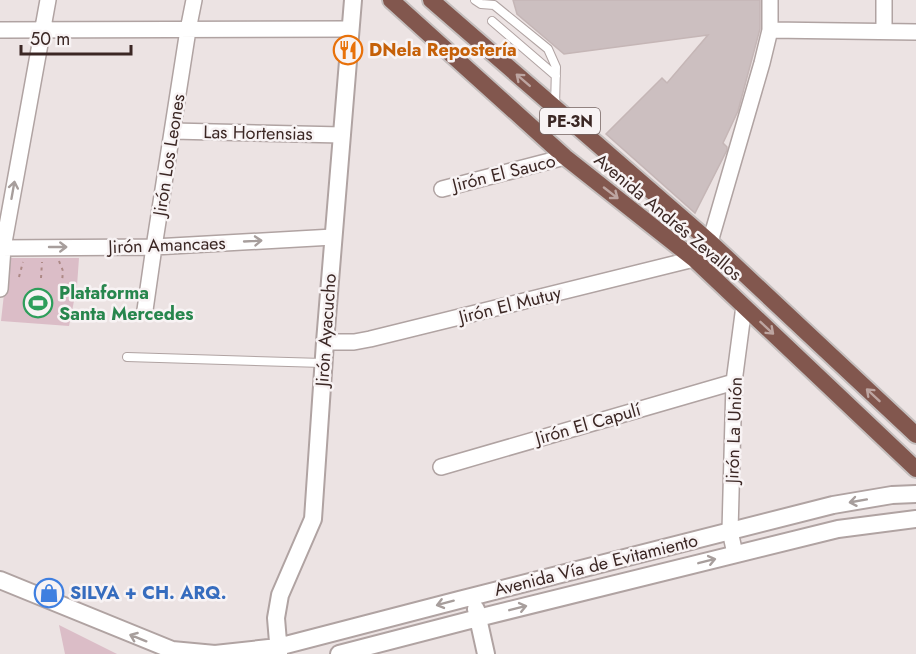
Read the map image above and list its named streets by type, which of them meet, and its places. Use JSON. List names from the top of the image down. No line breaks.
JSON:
{"streets":{"highway":["PE-3N","Avenida Andrés Zevallos"],"street":["Las Hortensias","Jirón Los Leones","Jirón El Sauco","Jirón Amancaes","Jirón El Mutuy","Jirón Ayacucho","Jirón El Capulí","Jirón La Unión","Avenida Vía de Evitamiento"]},"crossings":[["Las Hortensias","Jirón Los Leones"],["Las Hortensias","Jirón Ayacucho"],["Jirón Los Leones","Jirón Amancaes"],["Jirón El Sauco","Avenida Andrés Zevallos"],["Avenida Andrés Zevallos","Jirón El Mutuy"],["Avenida Andrés Zevallos","Jirón La Unión"],["Jirón Amancaes","Jirón Ayacucho"],["Jirón El Mutuy","Jirón Ayacucho"],["Jirón Ayacucho","Avenida Vía de Evitamiento"],["Jirón El Capulí","Jirón La Unión"],["Jirón La Unión","Avenida Vía de Evitamiento"]],"one_way":["Jirón Amancaes"],"places":{"restaurant":["DNela Repostería"],"sports":["Plataforma Santa Mercedes"],"shop":["SILVA + CH. ARQ."]},"scale_bar":"50 m"}
